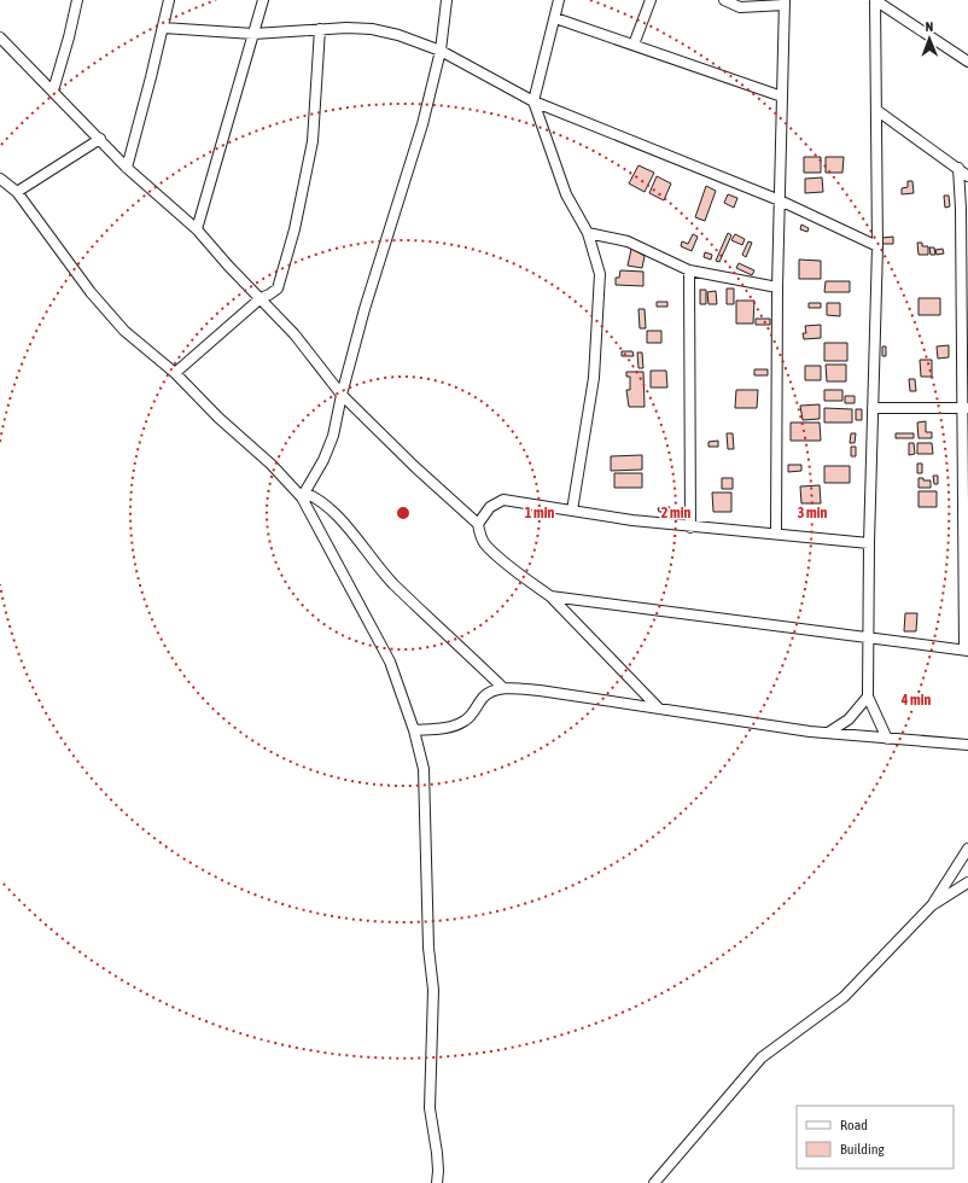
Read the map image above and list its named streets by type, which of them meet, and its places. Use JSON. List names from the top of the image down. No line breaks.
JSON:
{"legend":["Road","Building"],"north":"top","rings":["1 min","2 min","3 min","4 min"]}
